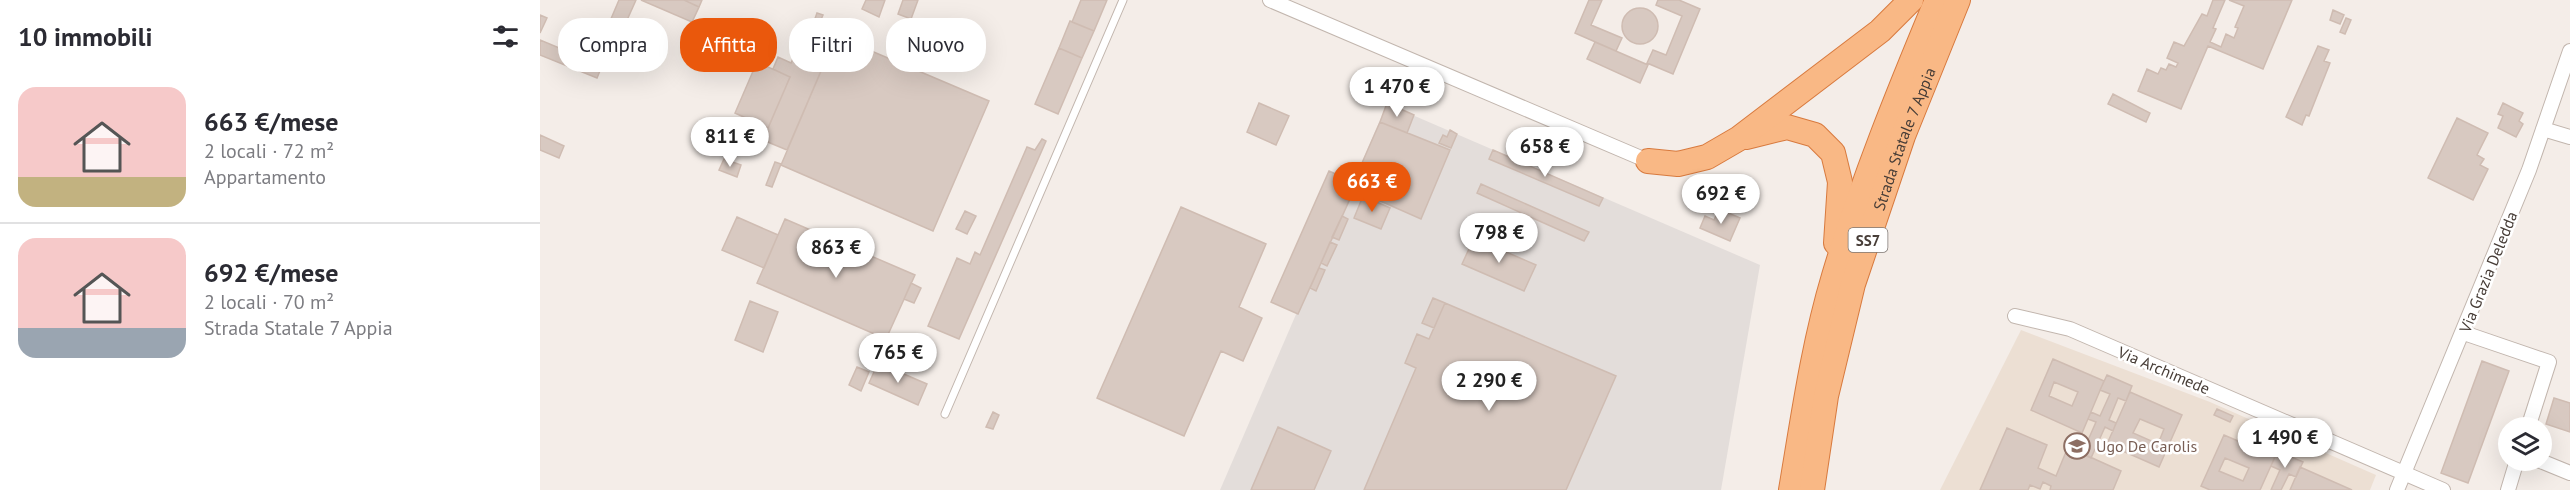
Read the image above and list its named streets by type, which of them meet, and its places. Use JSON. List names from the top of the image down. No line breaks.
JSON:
{"streets":{"highway":["Strada Statale 7 Appia","SS7"],"street":["Via Grazia Deledda","Via Archimede"]},"crossings":[["Via Grazia Deledda","Via Archimede"]],"places":{"school or university":["Ugo De Carolis"]},"page":{"heading":"10 immobili","chip":["Compra","Affitta","Filtri","Nuovo"],"price":["1 470 €","811 €","658 €","663 €","692 €","798 €","863 €","765 €","2 290 €","1 490 €"],"list":[{"name":"663 €/mese","note":"2 locali · 72 m² · Appartamento"},{"name":"692 €/mese","note":"2 locali · 70 m² · Strada Statale 7 Appia"}]}}
